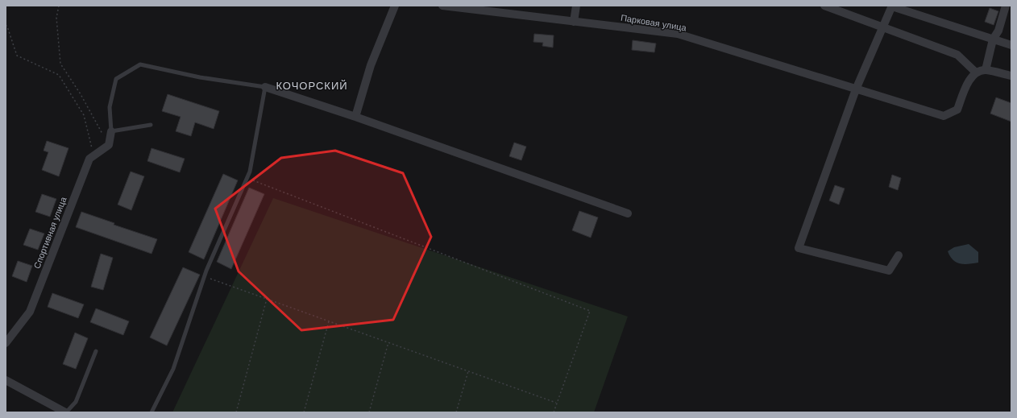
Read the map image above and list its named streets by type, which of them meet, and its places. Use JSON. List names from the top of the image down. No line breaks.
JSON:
{"streets":{"street":["Парковая улица","Спортивная улица"]},"districts":["КОЧОРСКИЙ"]}
